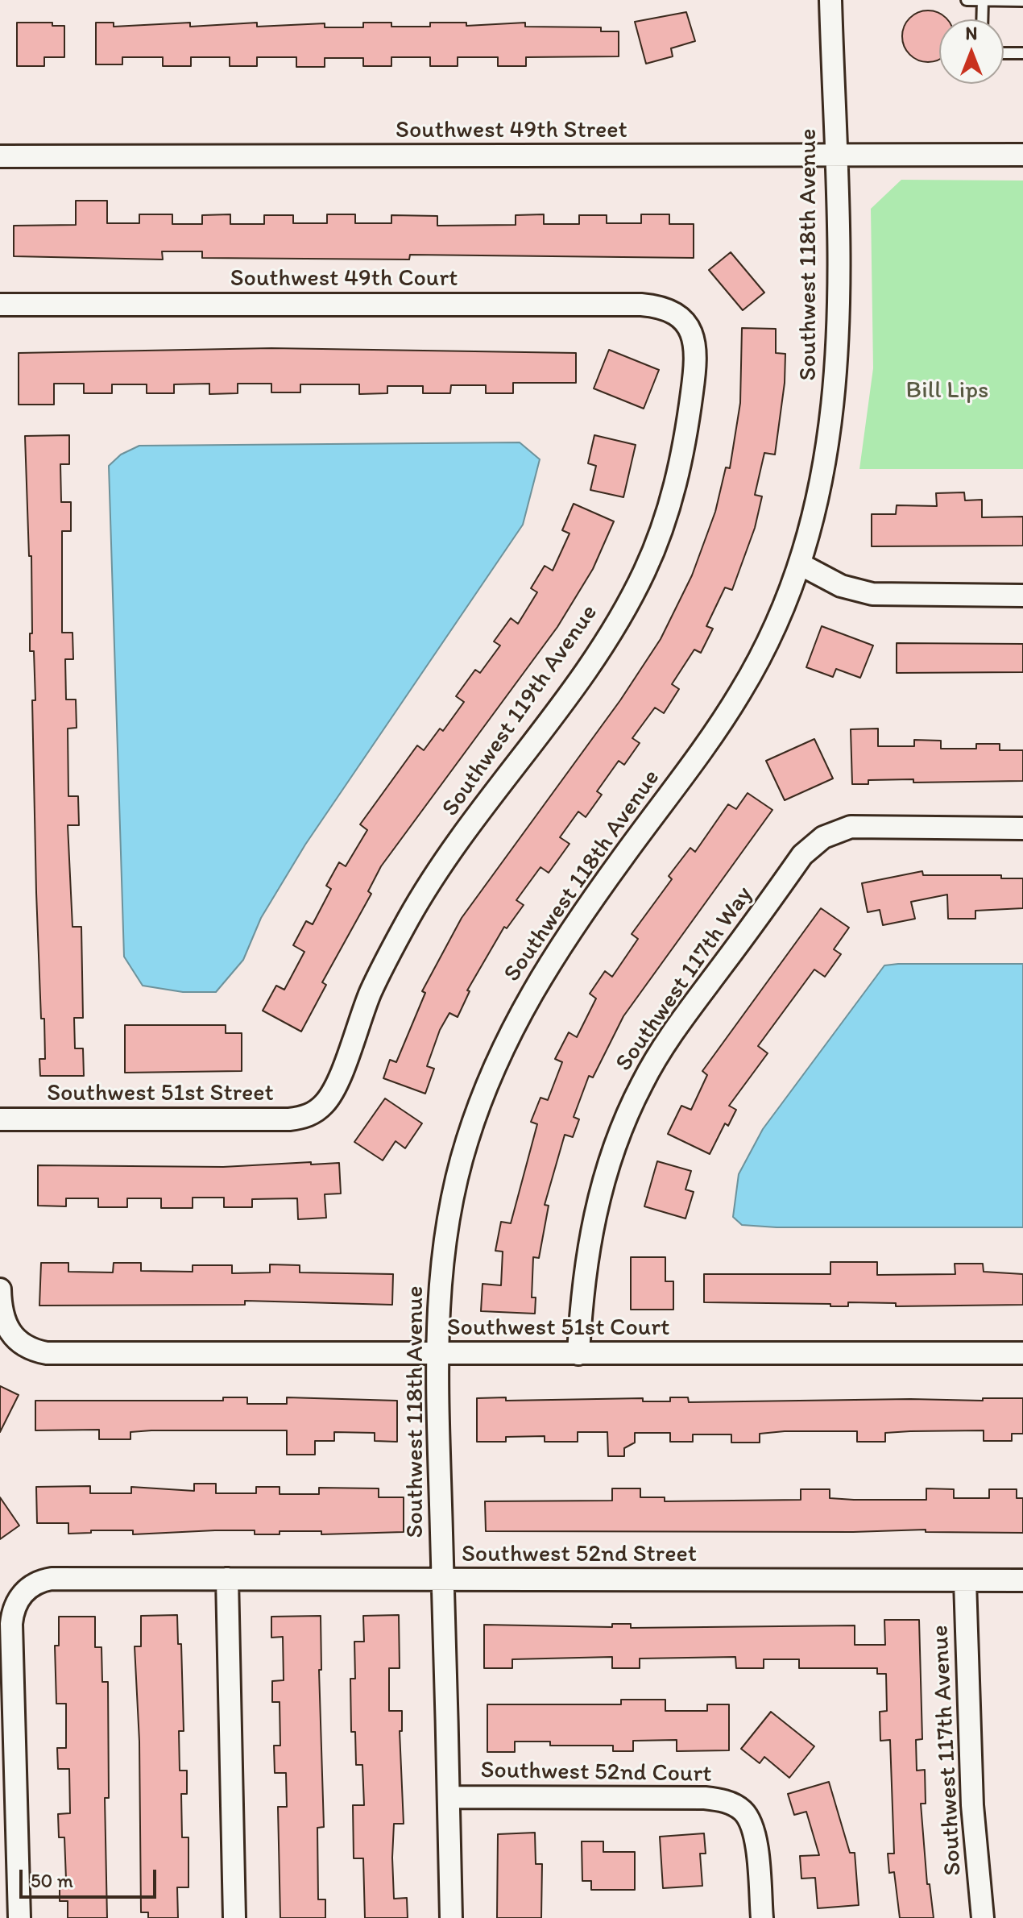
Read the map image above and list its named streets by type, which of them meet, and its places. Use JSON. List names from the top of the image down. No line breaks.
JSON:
{"streets":{"street":["Southwest 49th Street","Southwest 118th Avenue","Southwest 49th Court","Southwest 119th Avenue","Southwest 117th Way","Southwest 51st Street","Southwest 51st Court","Southwest 52nd Street","Southwest 117th Avenue","Southwest 52nd Court"]},"crossings":[["Southwest 49th Street","Southwest 118th Avenue"],["Southwest 118th Avenue","Southwest 51st Court"],["Southwest 118th Avenue","Southwest 52nd Street"],["Southwest 118th Avenue","Southwest 52nd Court"],["Southwest 49th Court","Southwest 119th Avenue"],["Southwest 119th Avenue","Southwest 51st Street"],["Southwest 117th Way","Southwest 51st Court"],["Southwest 52nd Street","Southwest 117th Avenue"]],"parks":["Bill Lips"],"scale_bar":"50 m","north":"top"}
